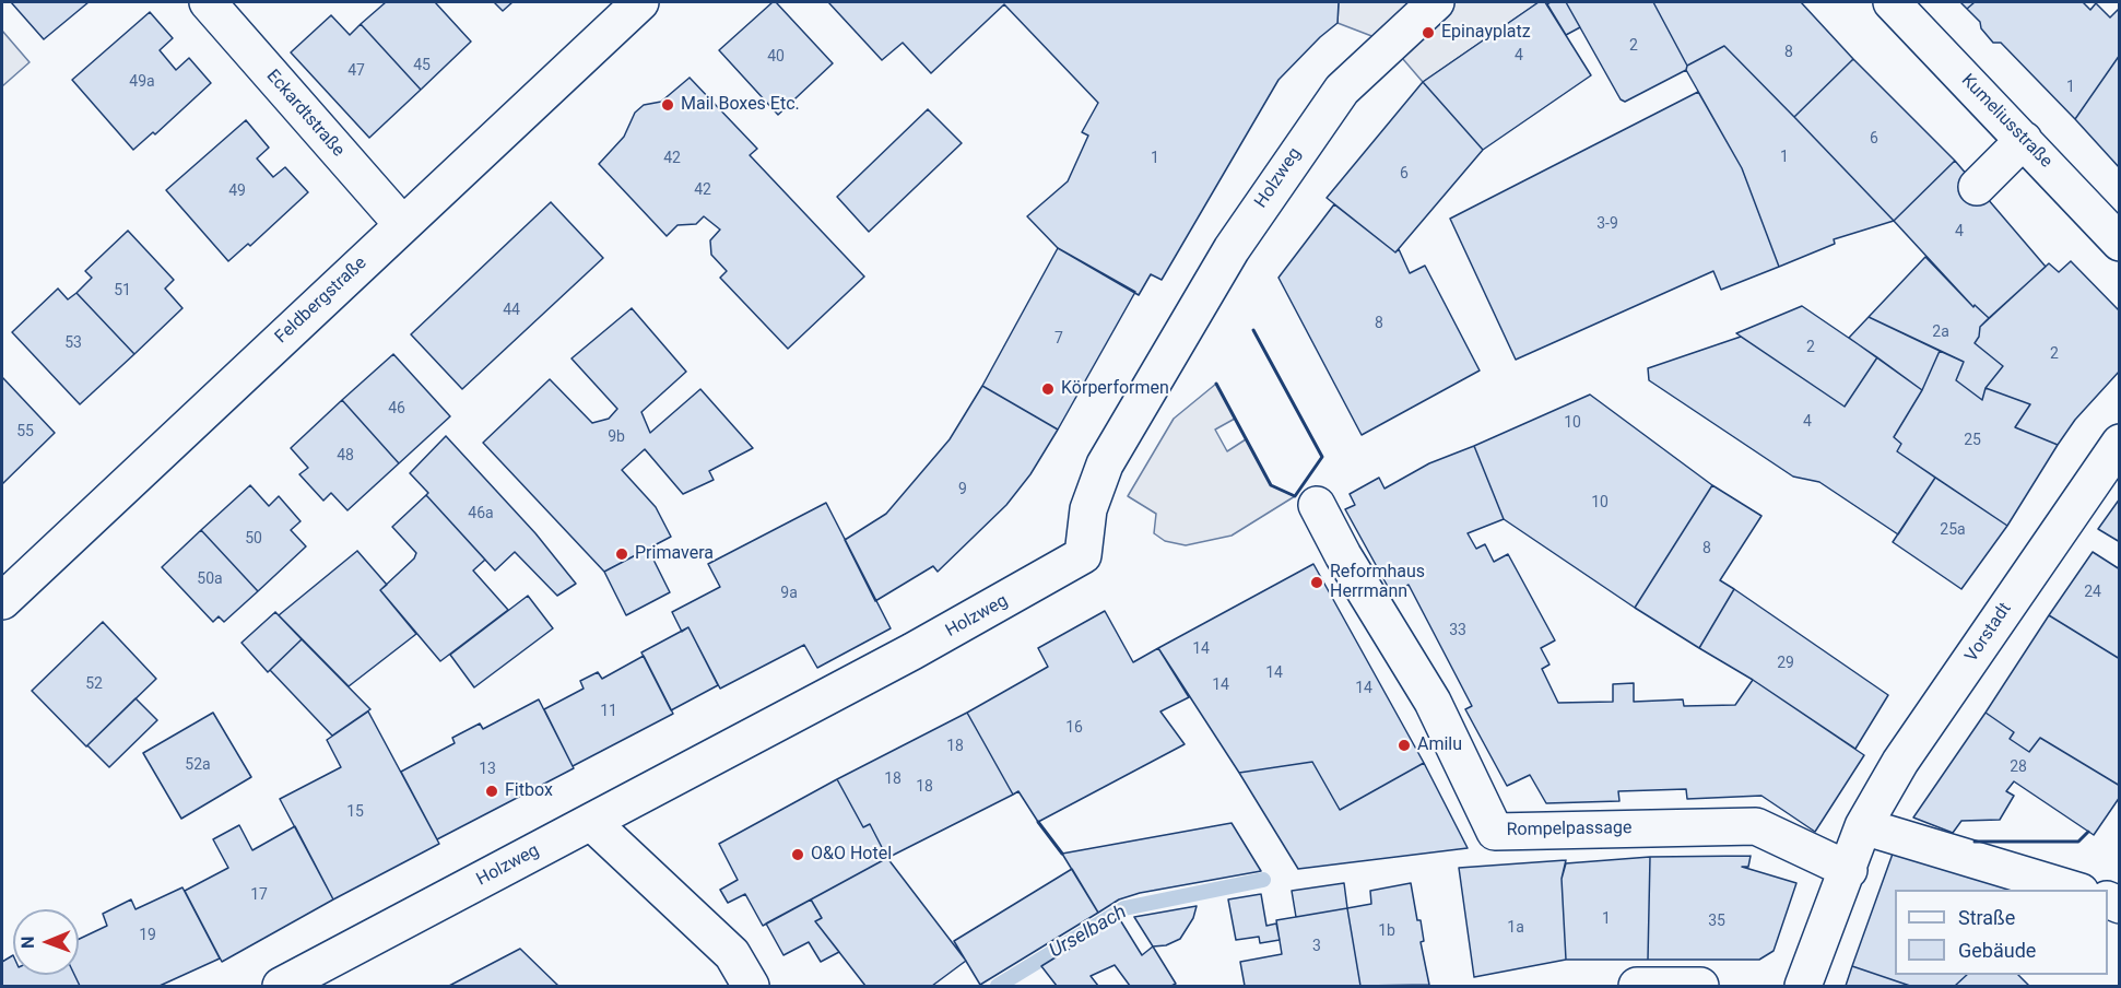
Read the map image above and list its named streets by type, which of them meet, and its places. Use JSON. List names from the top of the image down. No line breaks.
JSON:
{"streets":{"street":["Eckardtstraße","Kumeliusstraße","Holzweg","Feldbergstraße","Vorstadt","Rompelpassage"]},"crossings":[["Eckardtstraße","Feldbergstraße"],["Vorstadt","Rompelpassage"]],"water":["Urselbach"],"places":["Epinayplatz","Mail Boxes Etc.","Körperformen","Primavera","Reformhaus Herrmann","Amilu","Fitbox","O&O Hotel"],"house_numbers":["2","8","4","40","45","47","49a","1","6","1","42","1","6","42","49","3-9","4","51","44","8","2a","7","53","2","2","46","4","10","55","9b","25","48","9","10","46a","25a","50","8","50a","24","9a","33","14","29","14","52","14","14","11","16","18","52a","28","13","18","18","15","17","1","35","1a","1b","19","3"],"legend":["Straße","Gebäude"],"north":"left"}
